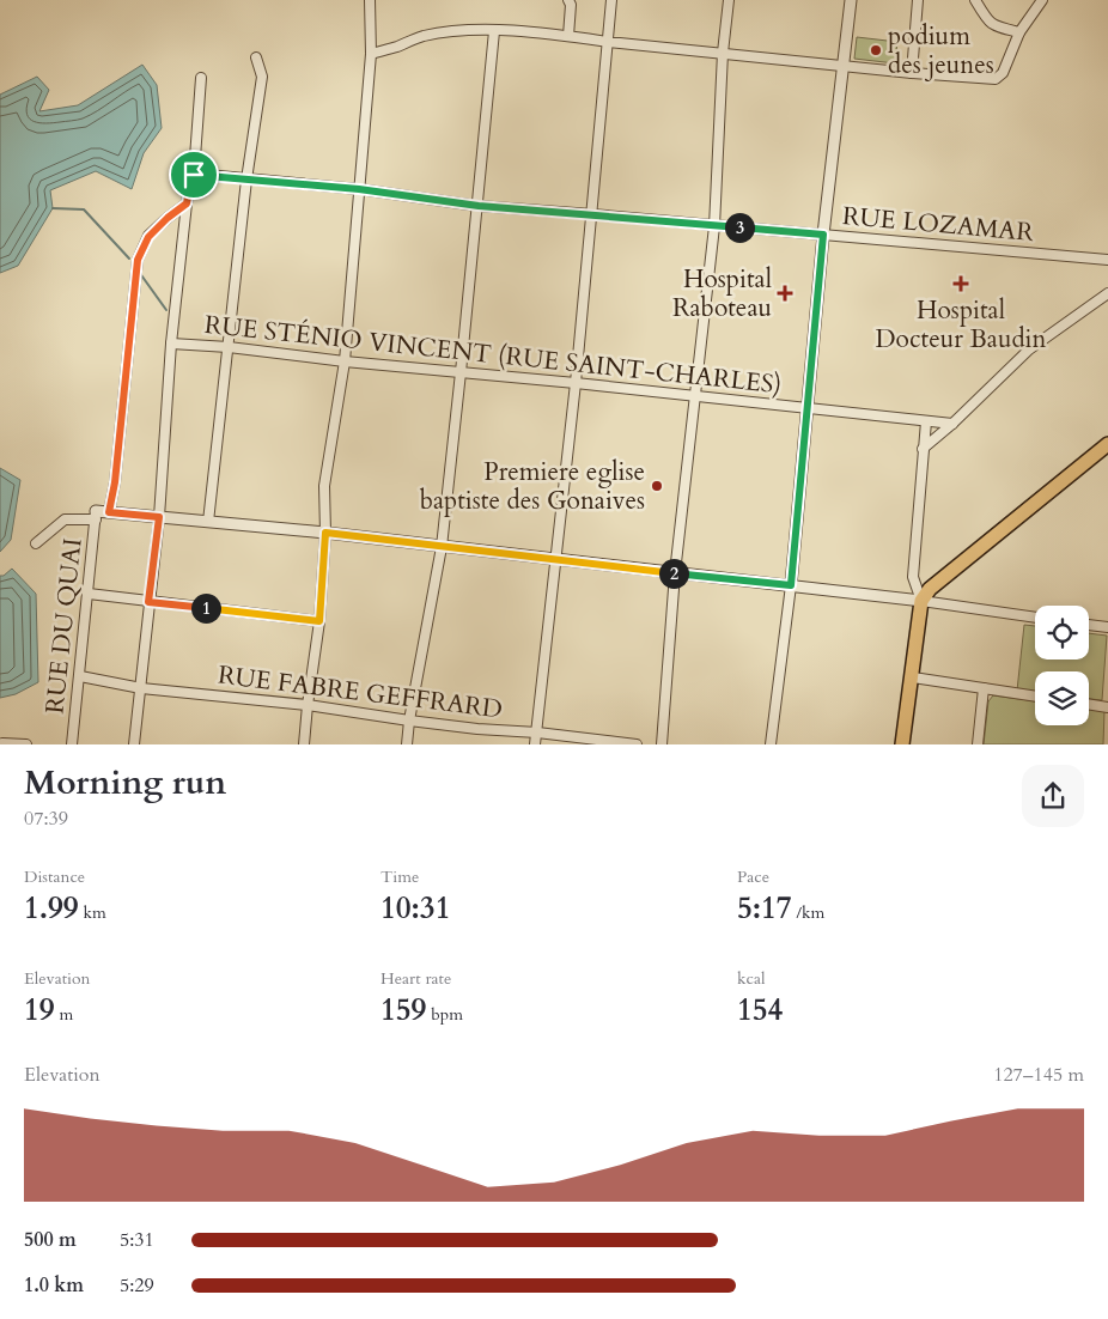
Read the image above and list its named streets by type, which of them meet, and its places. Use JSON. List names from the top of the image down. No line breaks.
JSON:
{"streets":{"street":["RUE LOZAMAR","RUE STÉNIO VINCENT (RUE SAINT-CHARLES)","RUE DU QUAI","RUE FABRE GEFFRARD"]},"crossings":[["RUE DU QUAI","RUE FABRE GEFFRARD"]],"places":{"other":["podium des jeunes","Premiere eglise baptiste des Gonaives"],"health":["Hospital Docteur Baudin","Hospital Raboteau"]},"page":{"pins":["3","2","1"],"heading":["Morning run","07:39"],"stats":[["Distance","1.99 km"],["Time","10:31"],["Pace","5:17 /km"],["Elevation","19 m"],["Heart rate","159 bpm"],["kcal","154"]],"chart":["Elevation","127–145 m"],"list":[{"name":"500 m","note":"5:31"},{"name":"1.0 km","note":"5:29"}]}}
